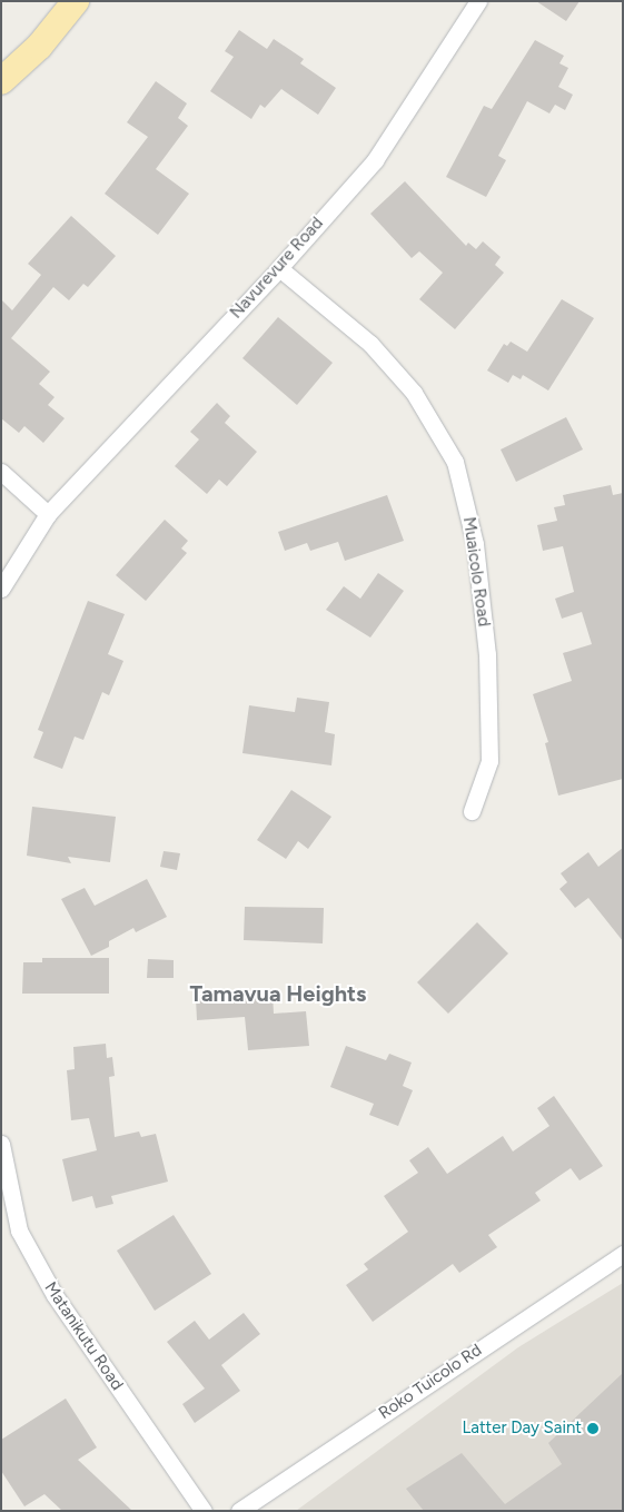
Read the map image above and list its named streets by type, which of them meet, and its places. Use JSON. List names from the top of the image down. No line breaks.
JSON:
{"streets":{"street":["Navurevure Road","Muaicolo Road","Matanikutu Road","Roko Tuicolo Rd"]},"crossings":[["Navurevure Road","Muaicolo Road"]],"districts":["Tamavua Heights"],"places":["Latter Day Saint"]}
